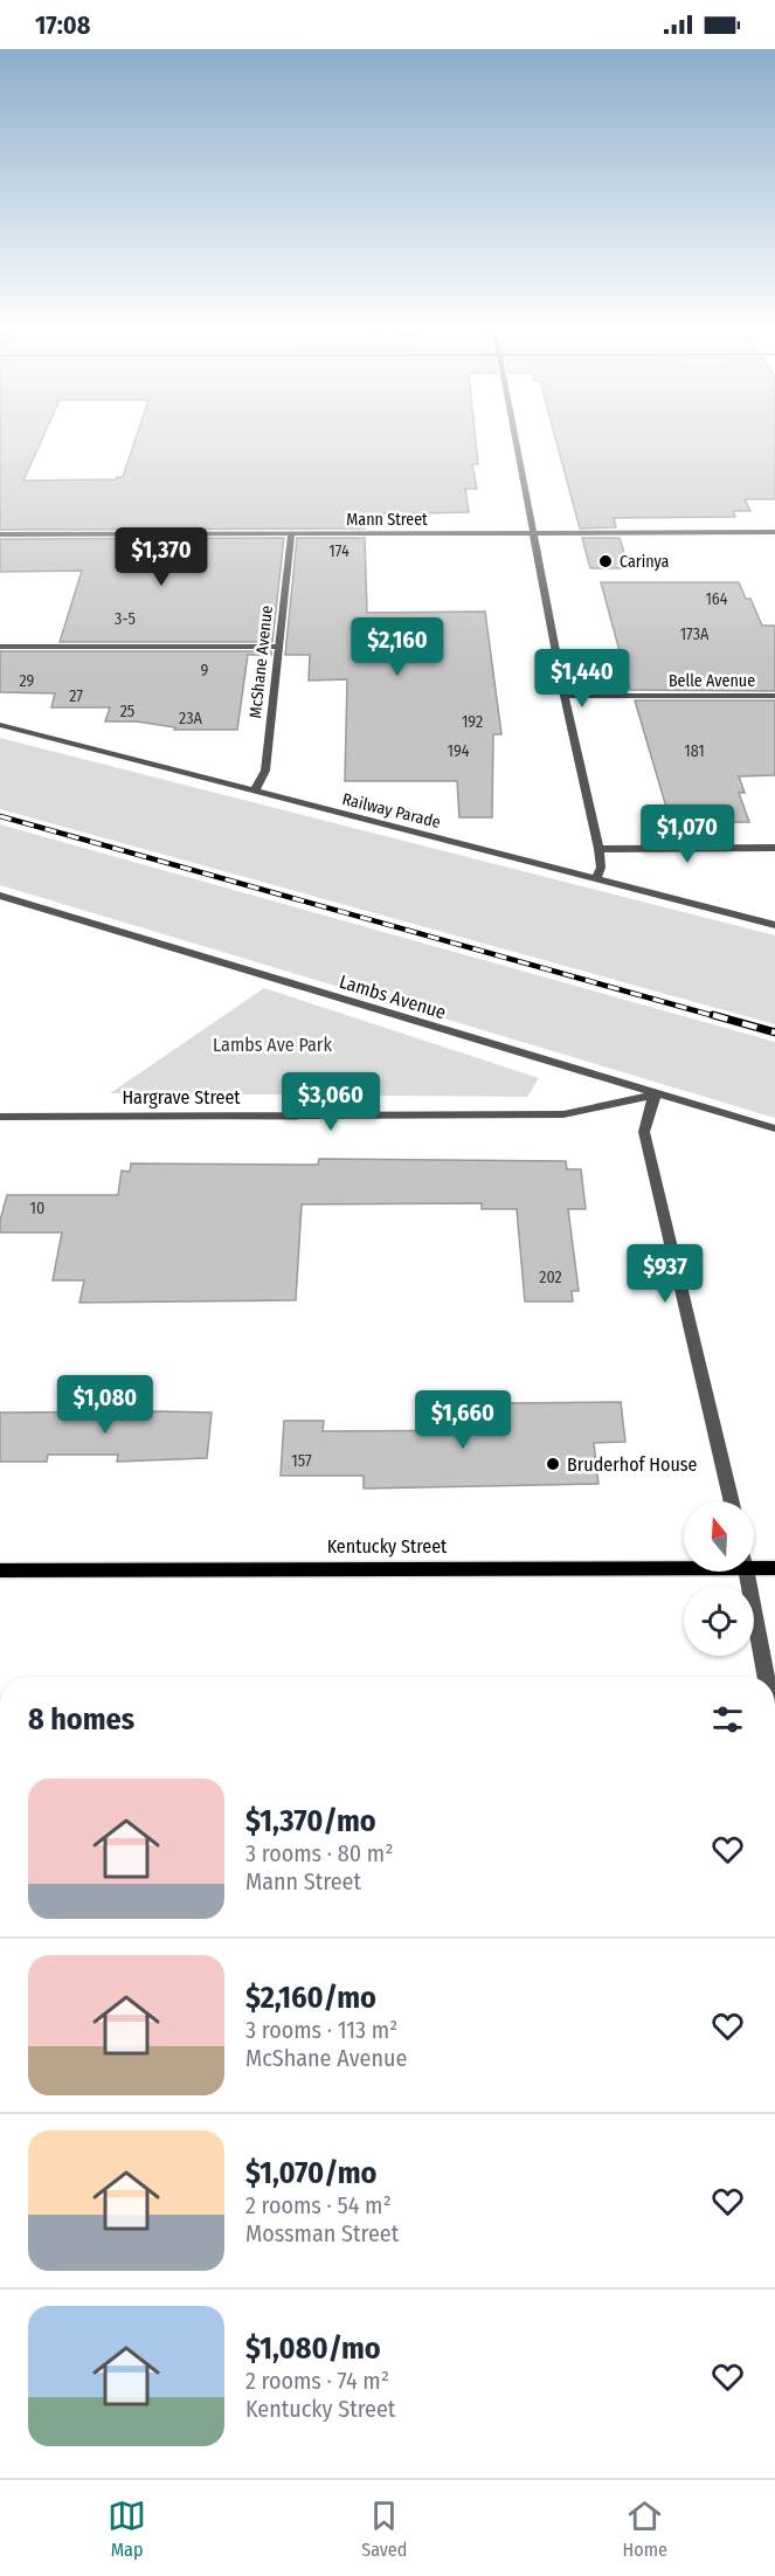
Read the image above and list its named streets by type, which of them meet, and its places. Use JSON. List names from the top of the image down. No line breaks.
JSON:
{"streets":{"main road":["Kentucky Street"],"street":["Mann Street","McShane Avenue","Belle Avenue","Railway Parade","Lambs Avenue","Hargrave Street"]},"crossings":[["Mann Street","McShane Avenue"],["McShane Avenue","Railway Parade"],["Lambs Avenue","Hargrave Street"]],"parks":["Lambs Ave Park"],"places":["Carinya","Bruderhof House"],"house_numbers":["174","164","3-5","173A","9","29","27","25","23A","192","194","181","10","202","157"],"north":"top","page":{"status":"17:08","price":["$1,370","$2,160","$1,440","$1,070","$3,060","$937","$1,080","$1,660"],"heading":"8 homes","list":[{"name":"$1,370/mo","note":"3 rooms · 80 m² · Mann Street"},{"name":"$2,160/mo","note":"3 rooms · 113 m² · McShane Avenue"},{"name":"$1,070/mo","note":"2 rooms · 54 m² · Mossman Street"},{"name":"$1,080/mo","note":"2 rooms · 74 m² · Kentucky Street"}],"tabs":["Map","Saved","Home"]}}
